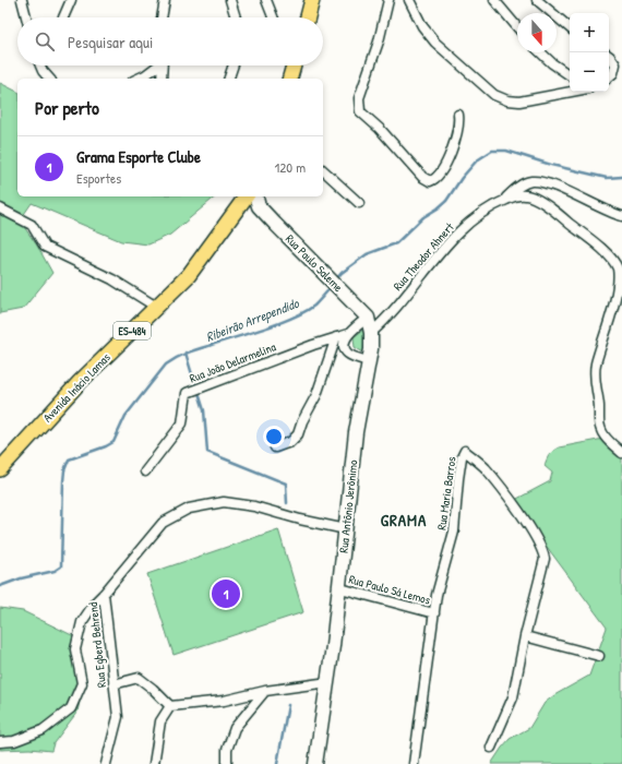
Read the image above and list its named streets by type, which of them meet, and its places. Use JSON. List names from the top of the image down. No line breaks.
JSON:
{"streets":{"main road":["Rua Paulo Saleme","ES-484","Avenida Inácio Lamas","Rua Antônio Jerônimo"],"street":["Rua Theodor Ahnert","Rua João Delarmelina","Rua Maria Barros","Rua Paulo Sá Lemos","Rua Egberd Behrend"]},"crossings":[["Rua Theodor Ahnert","Rua Antônio Jerônimo"],["Rua Maria Barros","Rua Paulo Sá Lemos"],["Rua Antônio Jerônimo","Rua Paulo Sá Lemos"],["Rua Antônio Jerônimo","Rua Egberd Behrend"]],"districts":["GRAMA"],"water":["Ribeirão Arrependido"],"north":"bottom","page":{"map_buttons":["+","−"],"search":"Pesquisar aqui","heading":"Por perto","list":[{"mark":"1","name":"Grama Esporte Clube","note":"Esportes","value":"120 m"}],"pins":"1"}}
